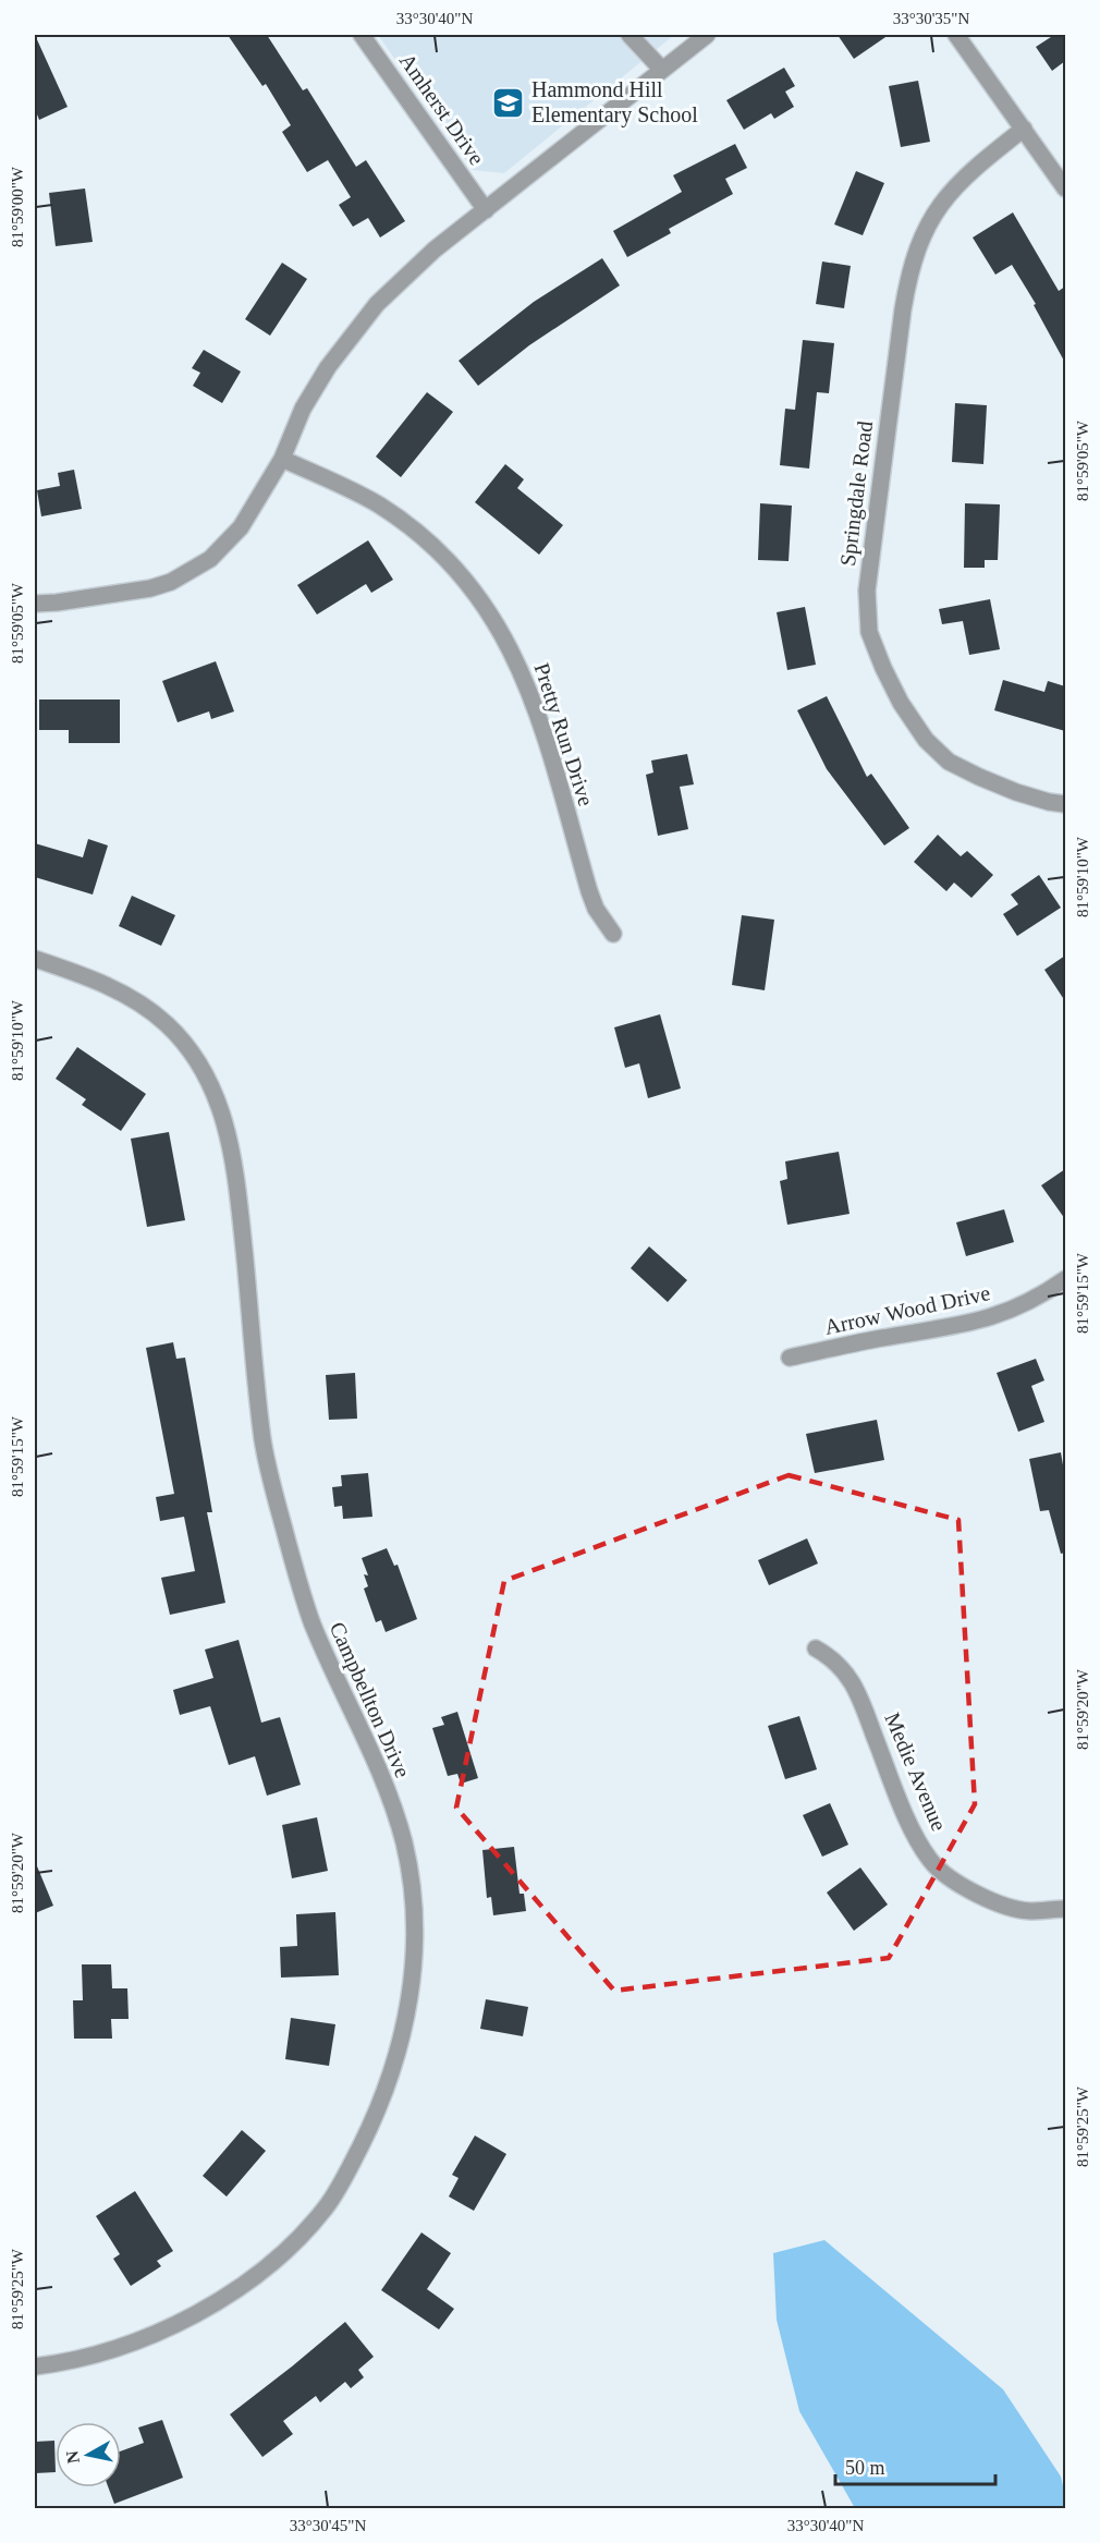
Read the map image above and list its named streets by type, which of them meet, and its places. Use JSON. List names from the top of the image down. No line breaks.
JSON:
{"streets":{"street":["Amherst Drive","Springdale Road","Pretty Run Drive","Arrow Wood Drive","Campbellton Drive","Medie Avenue"]},"places":{"school or university":["Hammond Hill Elementary School"]},"scale_bar":"50 m","north":"left","coordinates":["33°30'40\"N","33°30'35\"N","81°59'00\"W","81°59'05\"W","81°59'10\"W","81°59'15\"W","81°59'20\"W","81°59'25\"W","33°30'45\"N"]}
